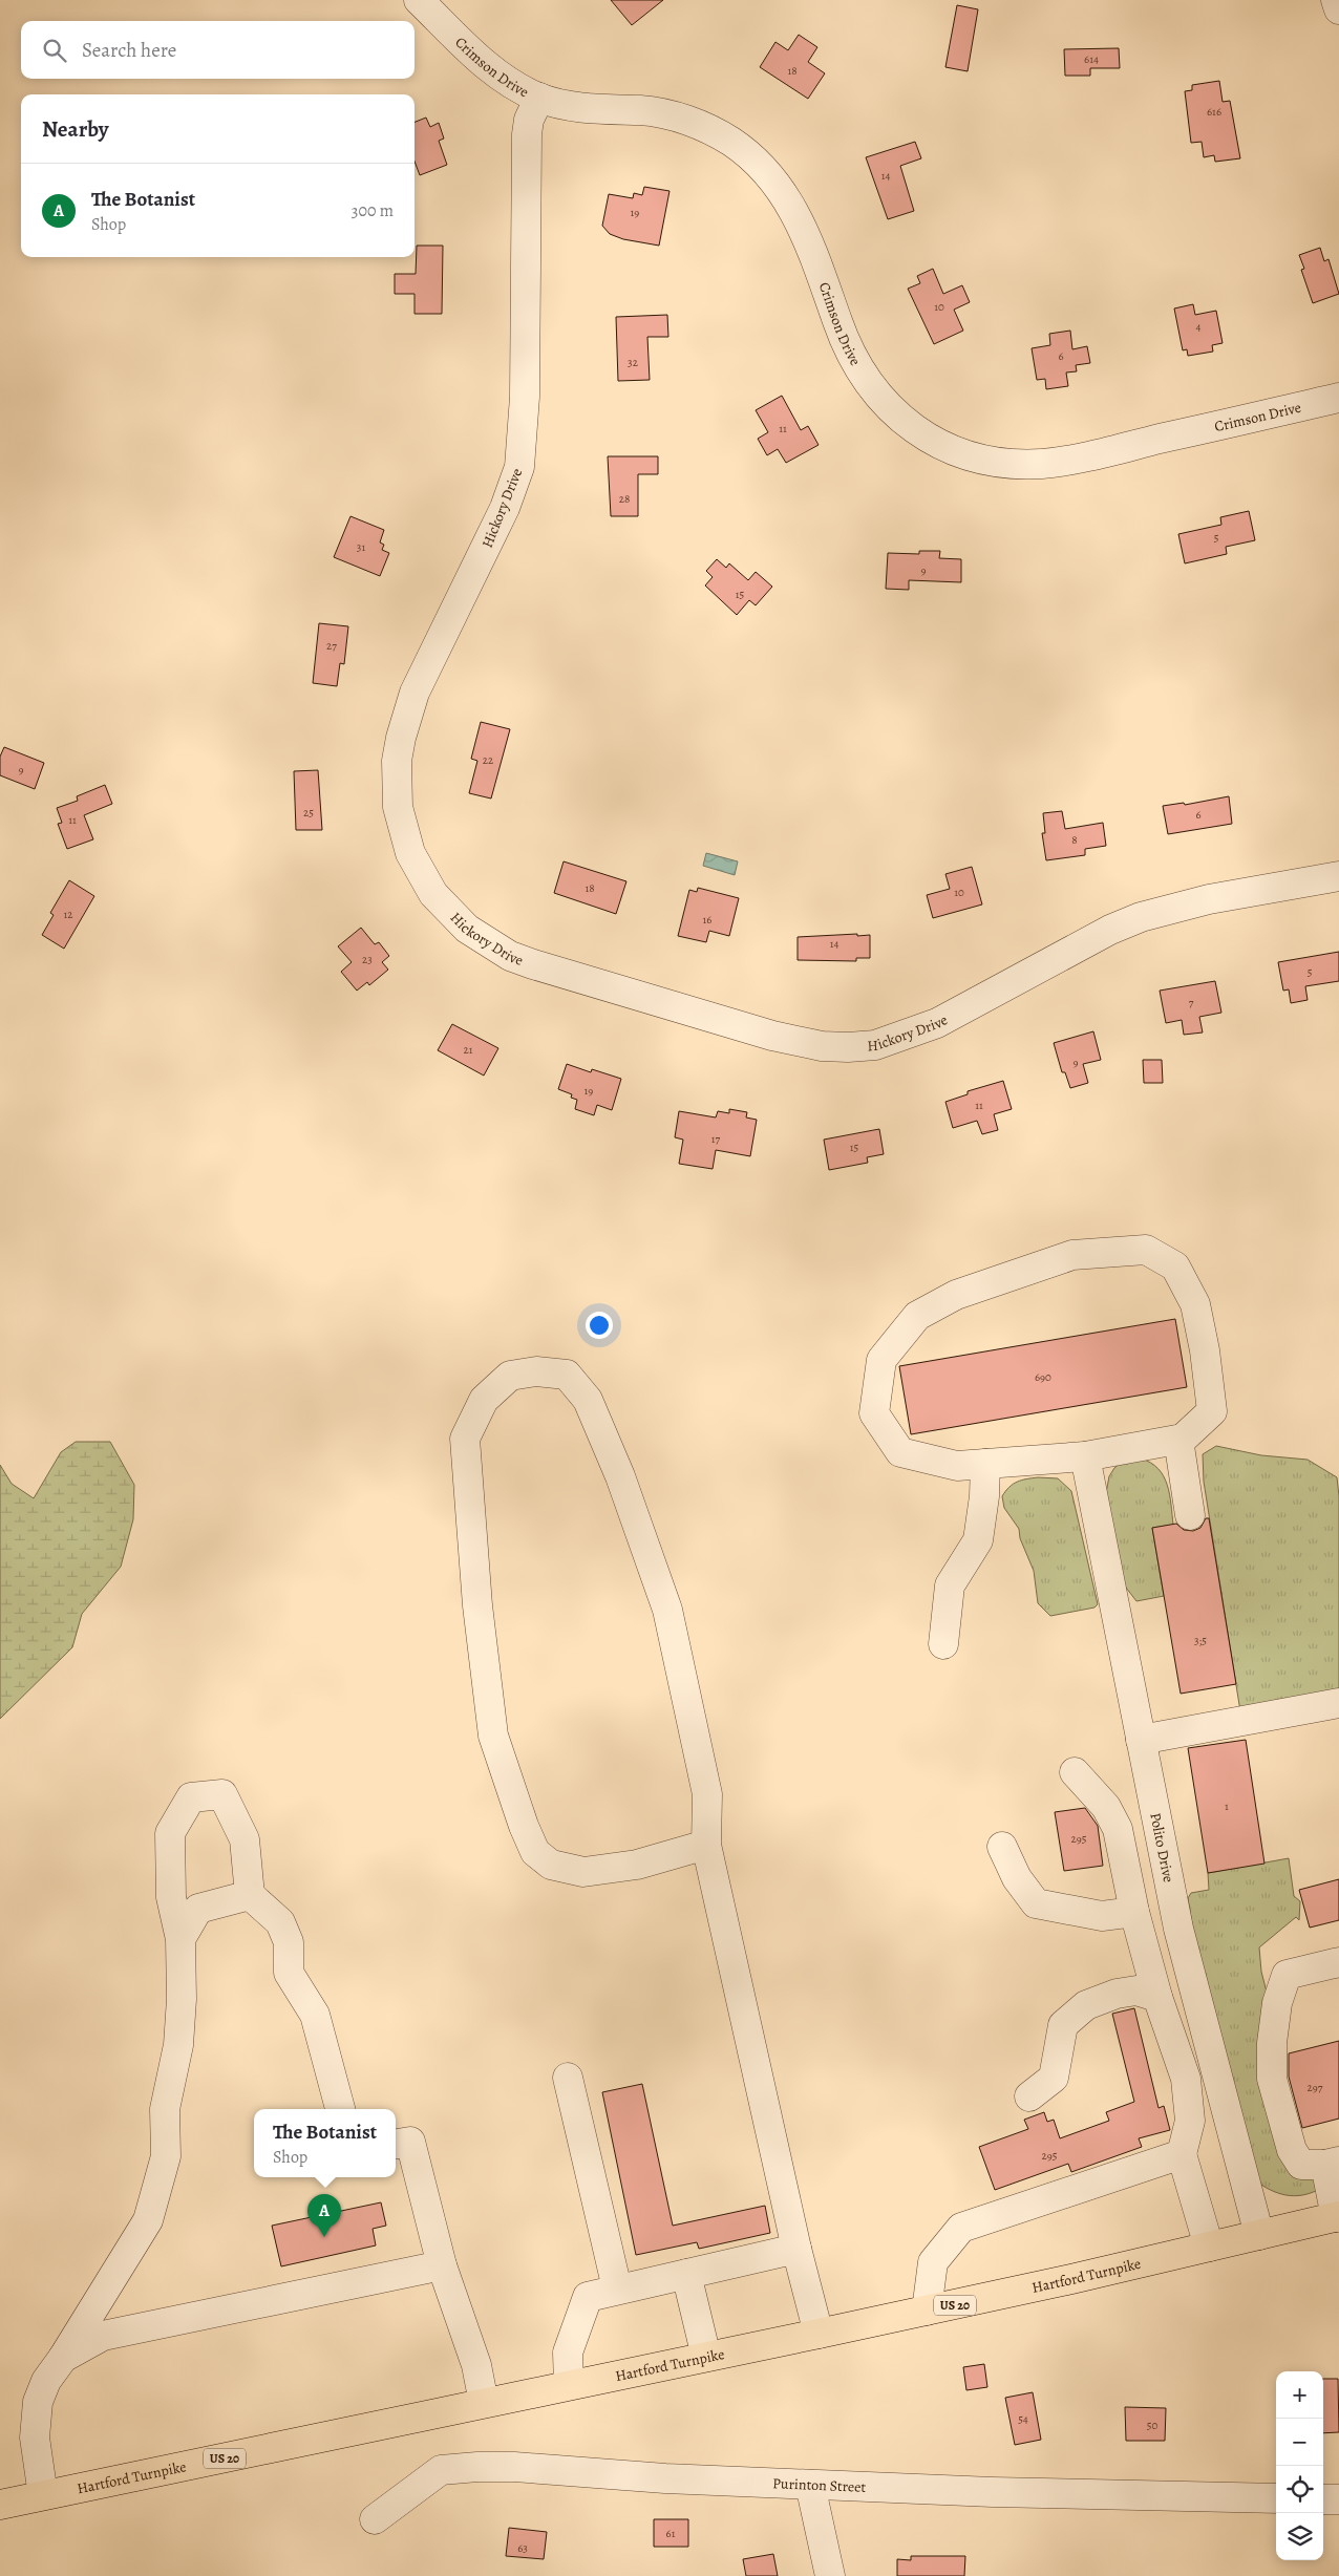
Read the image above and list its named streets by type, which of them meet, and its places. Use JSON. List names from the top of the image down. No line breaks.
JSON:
{"streets":{"main road":["Hartford Turnpike","US 20"],"street":["Crimson Drive","Hickory Drive","Polito Drive","Purinton Street"]},"crossings":[["Crimson Drive","Hickory Drive"],["Polito Drive","Hartford Turnpike"]],"house_numbers":["614","18","616","14","19","10","4","6","32","11","28","5","31","9","15","27","22","9","25","6","11","8","18","10","12","16","14","23","5","7","21","9","19","11","17","15","690","3;5","1","295","297","295","54","50","61","63"],"page":{"search":"Search here","heading":"Nearby","list":[{"mark":"A","name":"The Botanist","note":"Shop","value":"300 m"}],"popup":["The Botanist","Shop"],"pins":"A","map_buttons":["+","−"]}}
